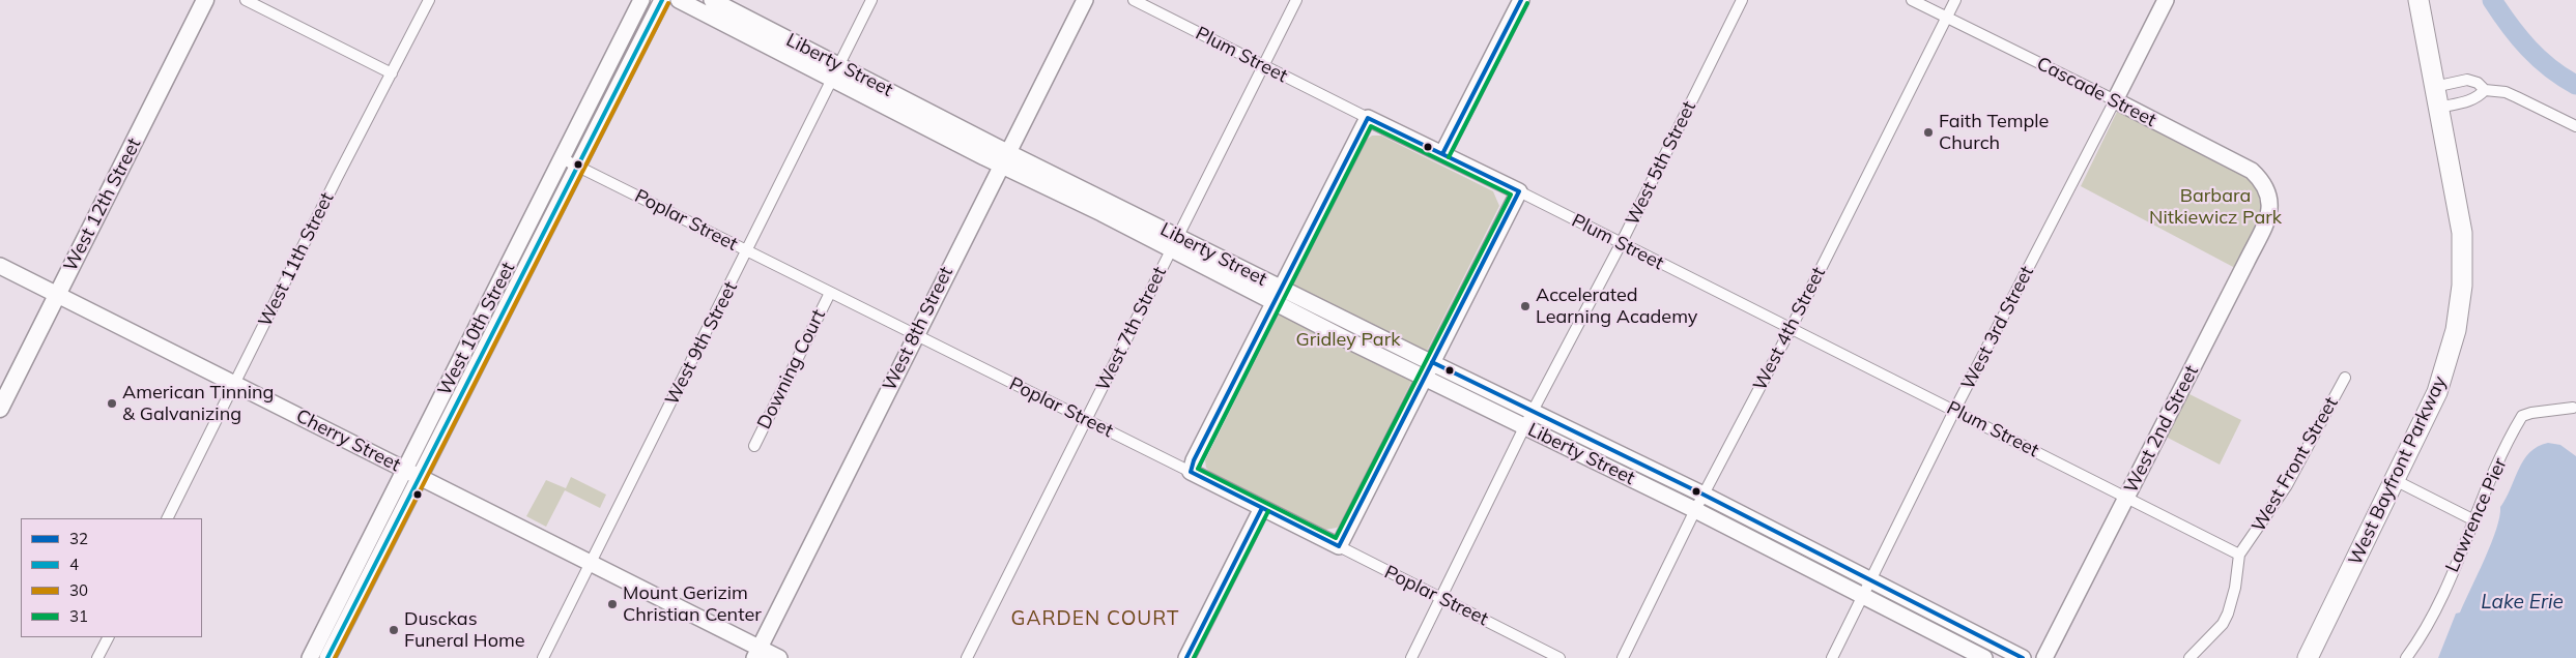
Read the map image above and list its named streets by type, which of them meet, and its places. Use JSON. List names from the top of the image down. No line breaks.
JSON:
{"streets":{"highway":["West Bayfront Parkway"],"main road":["West 12th Street"],"street":["Plum Street","Liberty Street","Cascade Street","West 5th Street","Poplar Street","West 11th Street","West 3rd Street","West 10th Street","West 8th Street","West 7th Street","West 4th Street","West 9th Street","Downing Court","West 2nd Street","Cherry Street","West Front Street","Lawrence Pier"]},"crossings":[["Plum Street","West 5th Street"],["Plum Street","West 3rd Street"],["Plum Street","West 7th Street"],["Plum Street","West 4th Street"],["Plum Street","West 2nd Street"],["Plum Street","West Front Street"],["Liberty Street","West 5th Street"],["Liberty Street","West 3rd Street"],["Liberty Street","West 8th Street"],["Liberty Street","West 7th Street"],["Liberty Street","West 4th Street"],["Liberty Street","West 9th Street"],["Cascade Street","West 3rd Street"],["Cascade Street","West 4th Street"],["Cascade Street","West 2nd Street"],["West 5th Street","Poplar Street"],["West 12th Street","Cherry Street"],["Poplar Street","West 10th Street"],["Poplar Street","West 8th Street"],["Poplar Street","West 7th Street"],["Poplar Street","West 9th Street"],["Poplar Street","Downing Court"],["West 11th Street","Cherry Street"],["West 10th Street","Cherry Street"],["West 8th Street","Cherry Street"],["West 9th Street","Cherry Street"]],"districts":["GARDEN COURT"],"water":["Lake Erie"],"parks":["Barbara Nitkiewicz Park","Gridley Park"],"places":["Faith Temple Church","Accelerated Learning Academy","American Tinning & Galvanizing","Mount Gerizim Christian Center","Dusckas Funeral Home"],"lines":["transit line 32","transit line 4","transit line 30","transit line 31"],"legend":["32","4","30","31"]}
